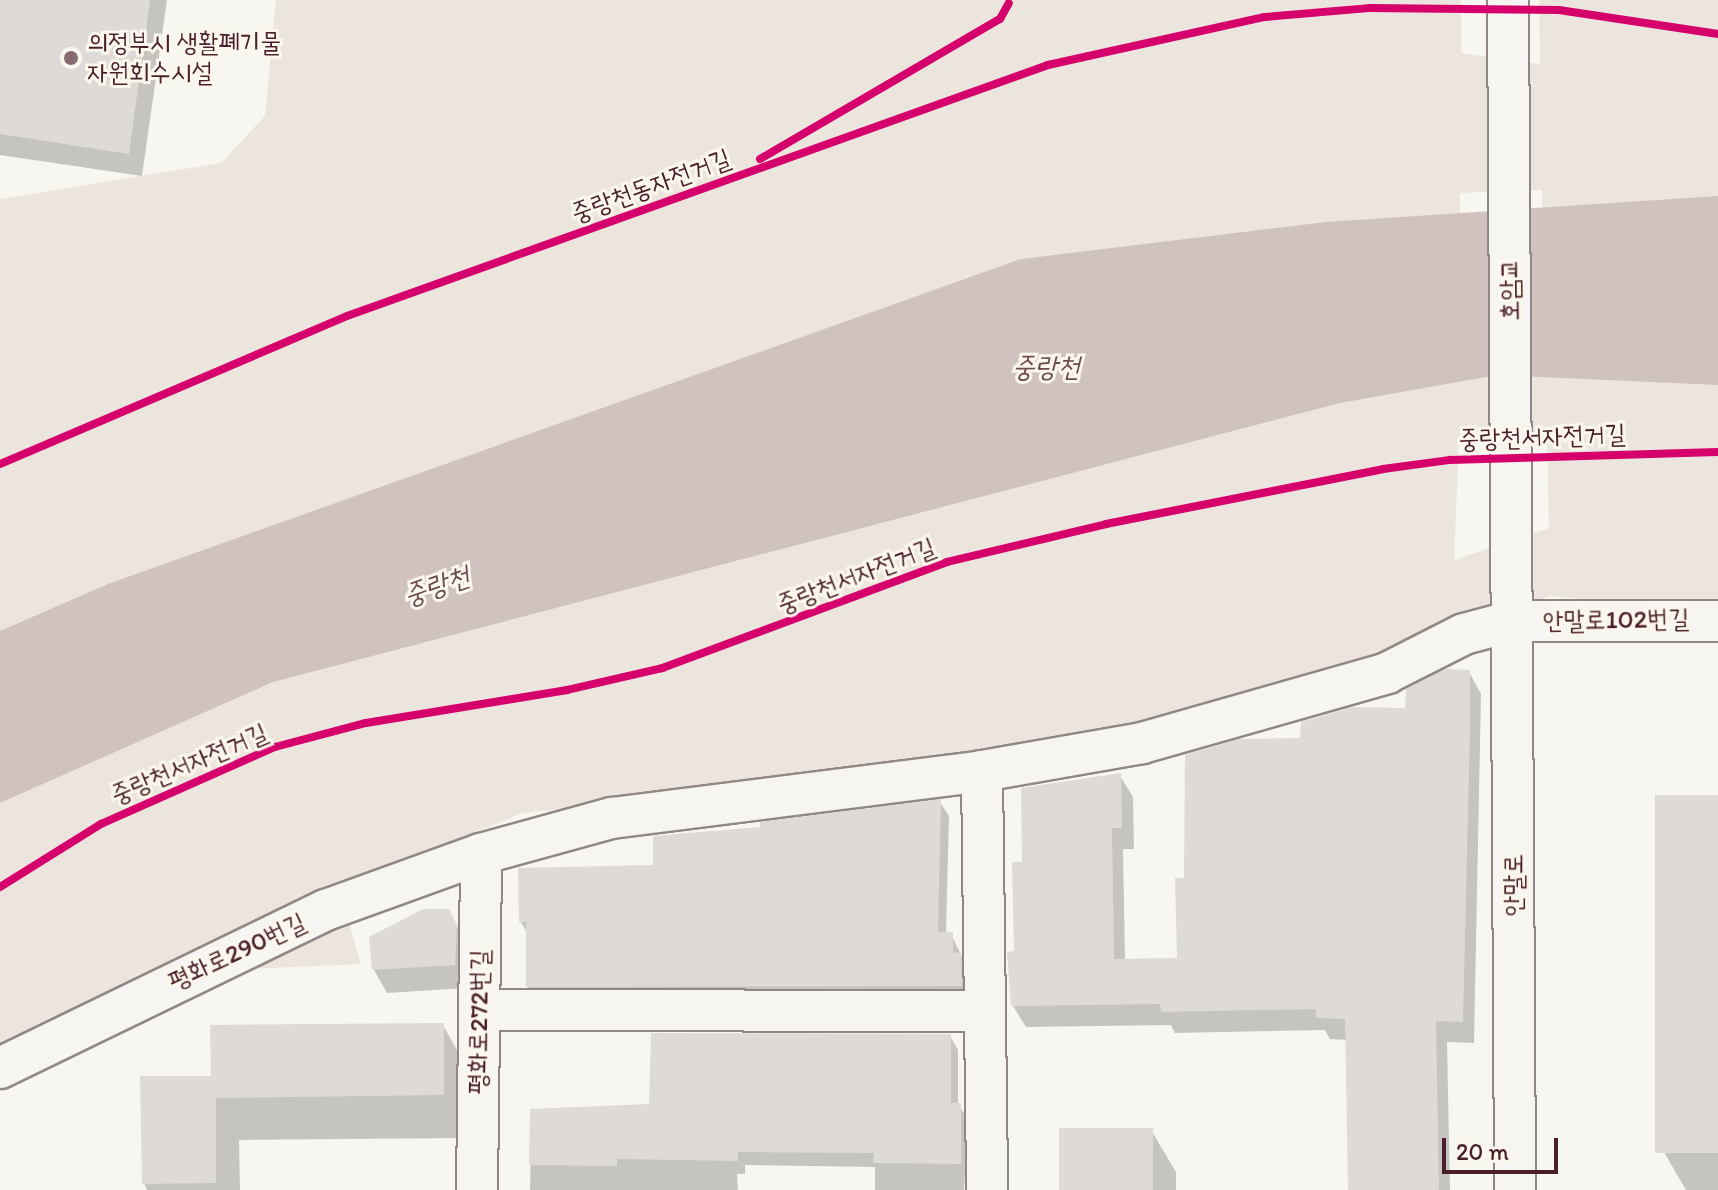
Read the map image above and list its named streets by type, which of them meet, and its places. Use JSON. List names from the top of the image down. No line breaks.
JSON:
{"streets":{"street":["호암교","안말로102번길","안말로","평화로290번길","평화로272번길"],"cycle path":["중랑천동자전거길","중랑천서자전거길"]},"crossings":[["호암교","안말로"],["안말로102번길","안말로"],["안말로102번길","평화로290번길"],["평화로290번길","평화로272번길"]],"water":["중랑천"],"places":["의정부시 생활폐기물 자원회수시설"],"scale_bar":"20 m"}
